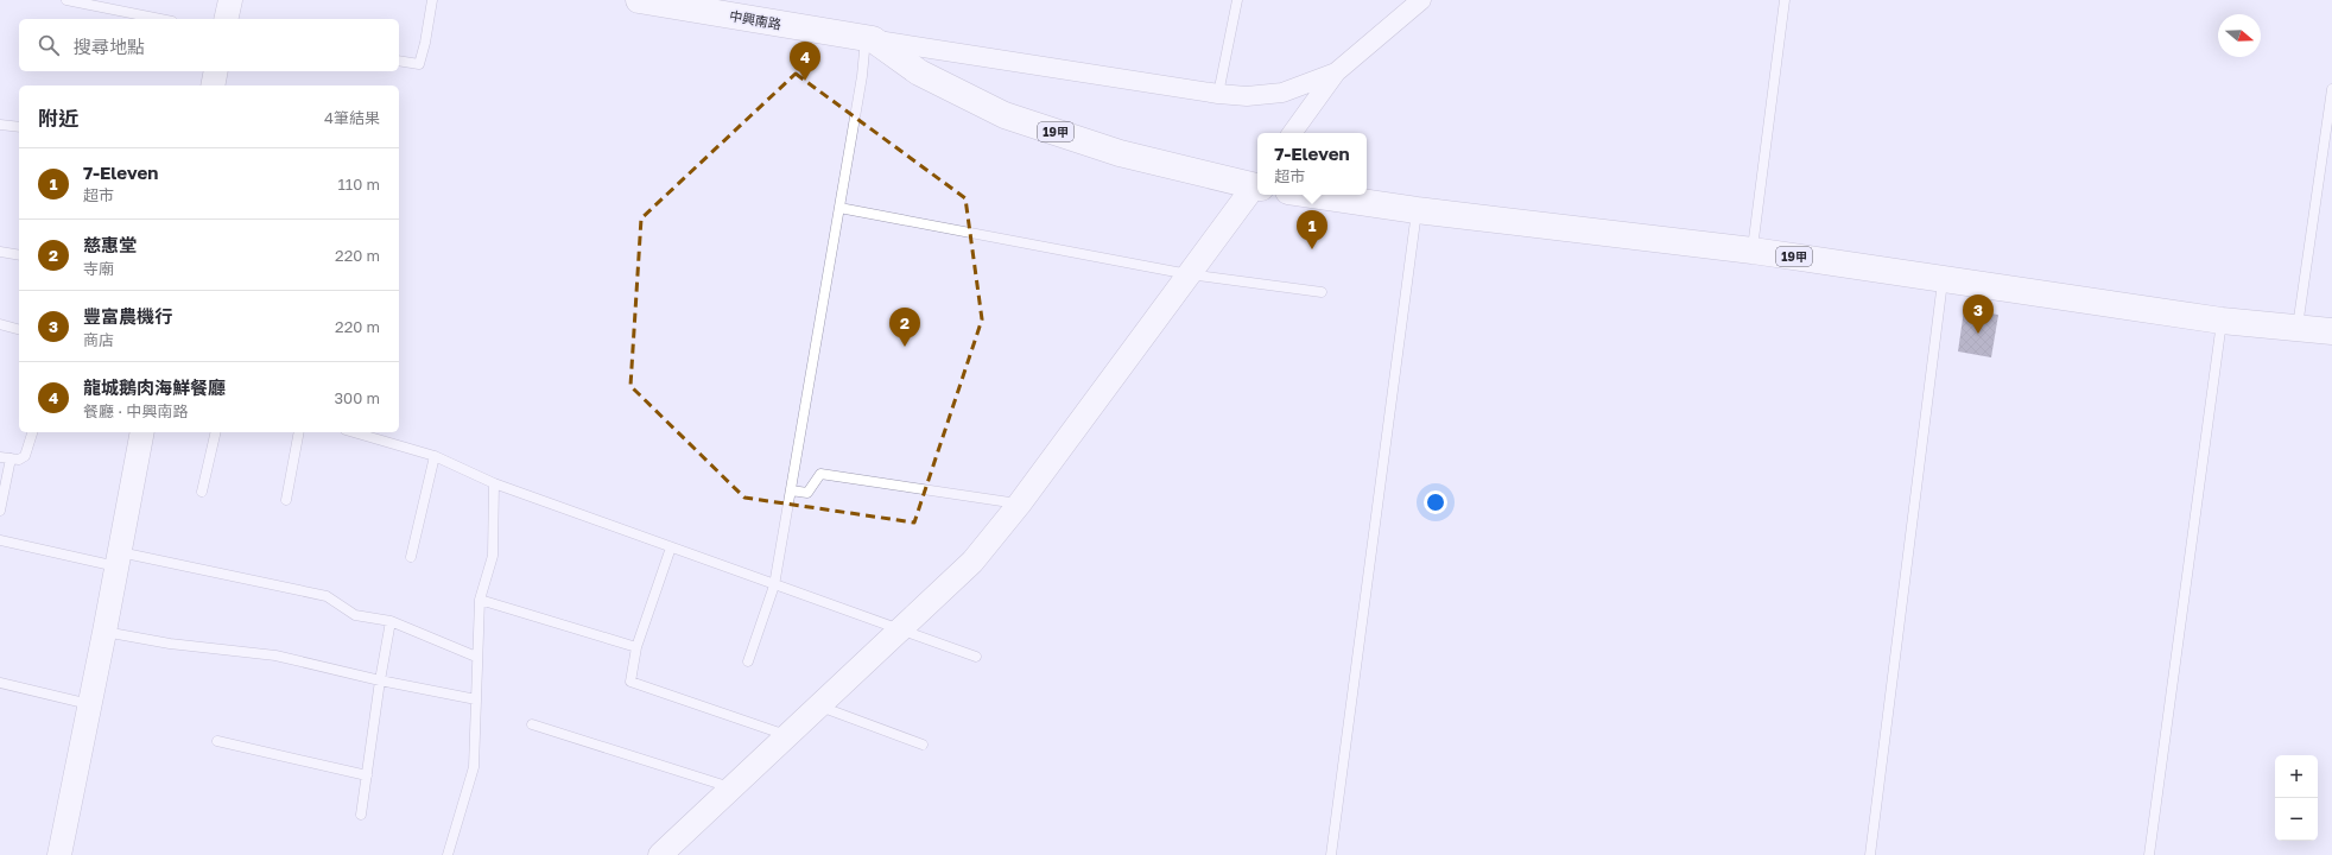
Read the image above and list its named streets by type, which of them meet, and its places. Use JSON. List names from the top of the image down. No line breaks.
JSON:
{"streets":{"main road":["中興南路","19甲"]},"crossings":[["中興南路","19甲"]],"north":"right","page":{"search":"搜尋地點","pins":["4","1","3","2"],"heading":["附近","4筆結果"],"popup":["7-Eleven","超市"],"list":[{"mark":"1","name":"7-Eleven","note":"超市","value":"110 m"},{"mark":"2","name":"慈惠堂","note":"寺廟","value":"220 m"},{"mark":"3","name":"豐富農機行","note":"商店","value":"220 m"},{"mark":"4","name":"龍城鵝肉海鮮餐廳","note":"餐廳 · 中興南路","value":"300 m"}],"map_buttons":["+","−"]}}
